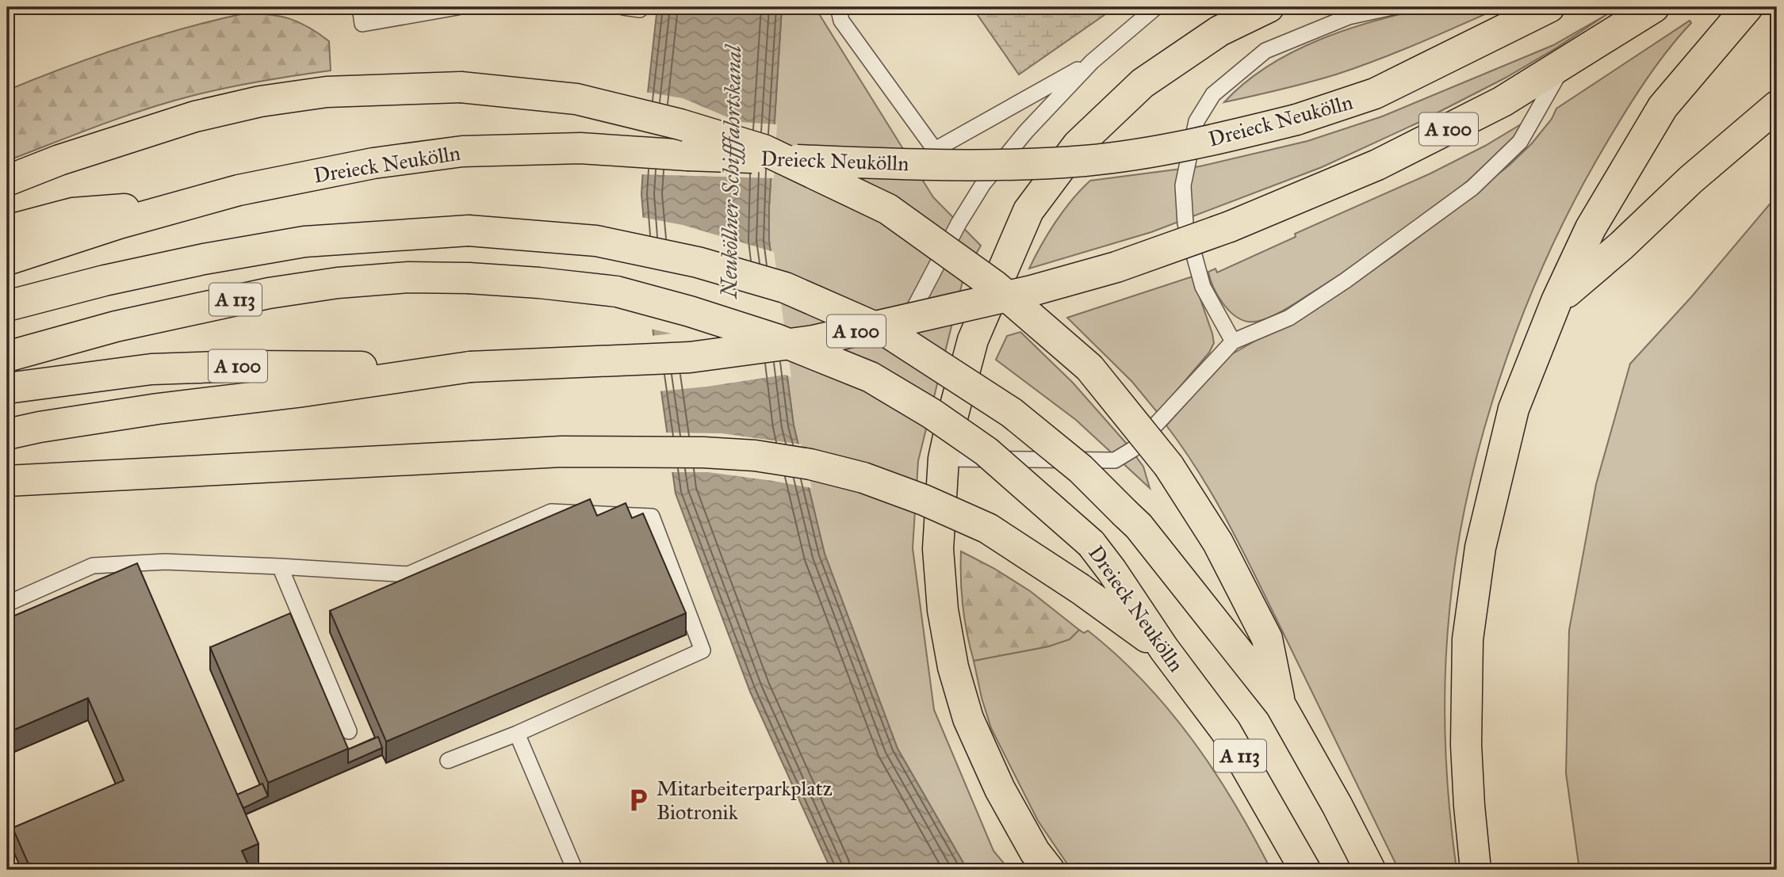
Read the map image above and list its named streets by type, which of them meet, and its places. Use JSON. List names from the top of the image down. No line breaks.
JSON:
{"streets":{"highway":["Dreieck Neukölln","A 100","A 113"]},"water":["Neuköllner Schifffahrtskanal"],"places":{"parking":["Mitarbeiterparkplatz Biotronik"]}}
